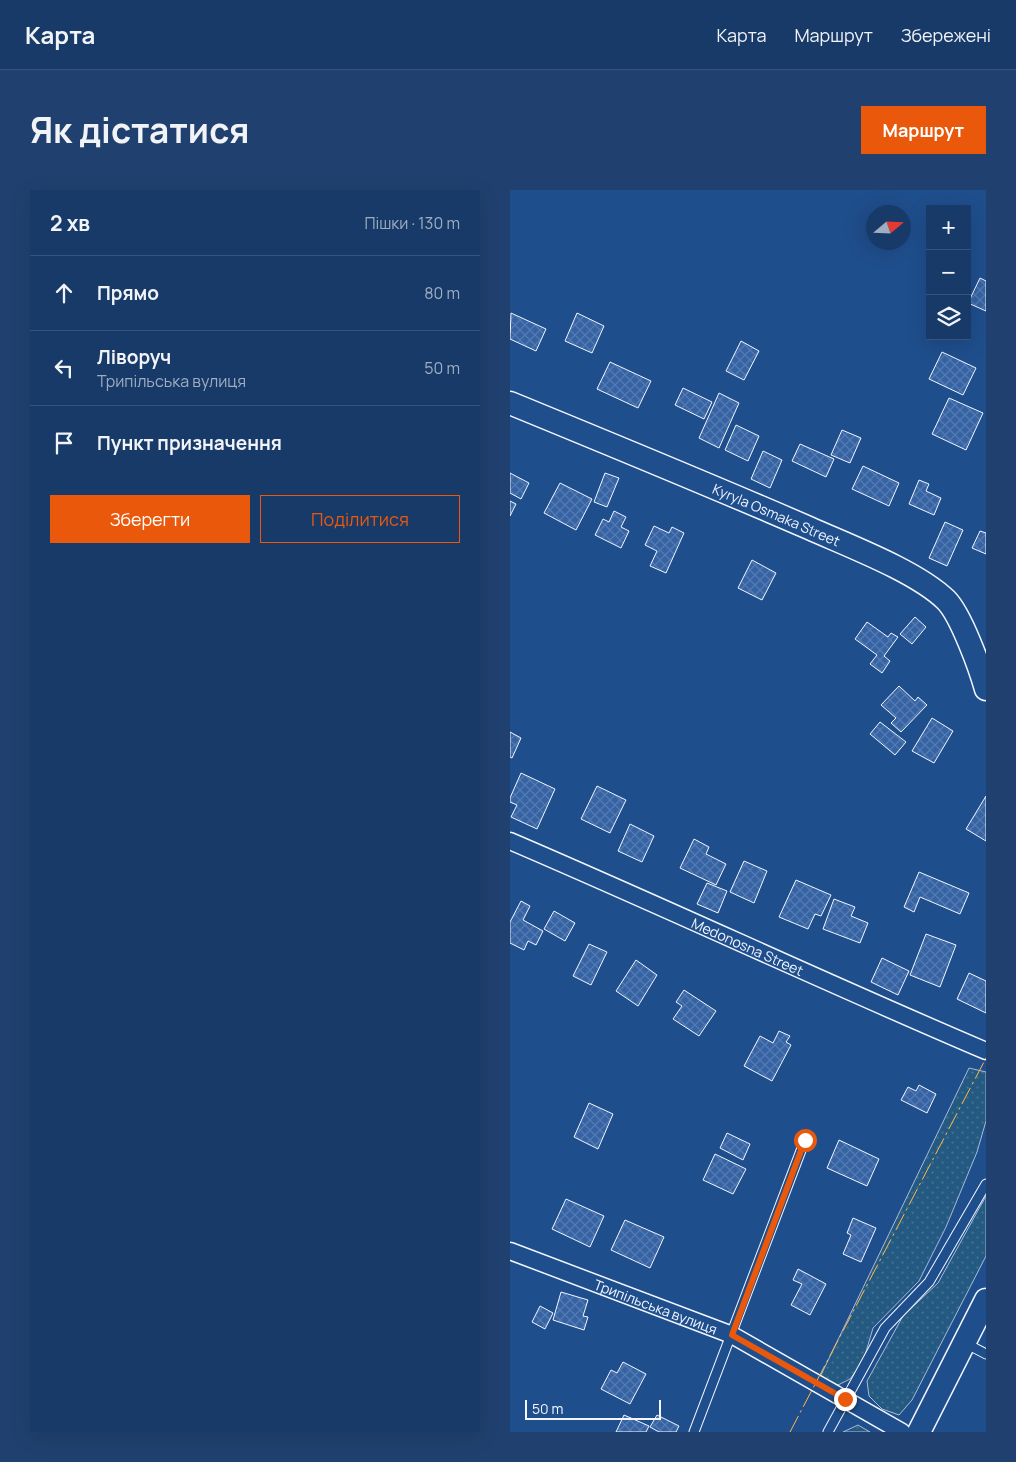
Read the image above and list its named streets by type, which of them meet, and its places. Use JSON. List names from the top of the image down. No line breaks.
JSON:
{"streets":{"street":["Kyryla Osmaka Street","Medonosna Street","Трипільська вулиця"]},"scale_bar":"50 m","north":"right","page":{"header":"Карта","nav":["Карта","Маршрут","Збережені"],"title":"Як дістатися","buttons":["Маршрут",["Зберегти","Поділитися"]],"heading":["2 хв","Пішки · 130 m"],"map_buttons":["+","−"],"list":[["Прямо","80 m"],["Ліворуч","Трипільська вулиця","50 m"],"Пункт призначення"],"scale":"50 m"}}
